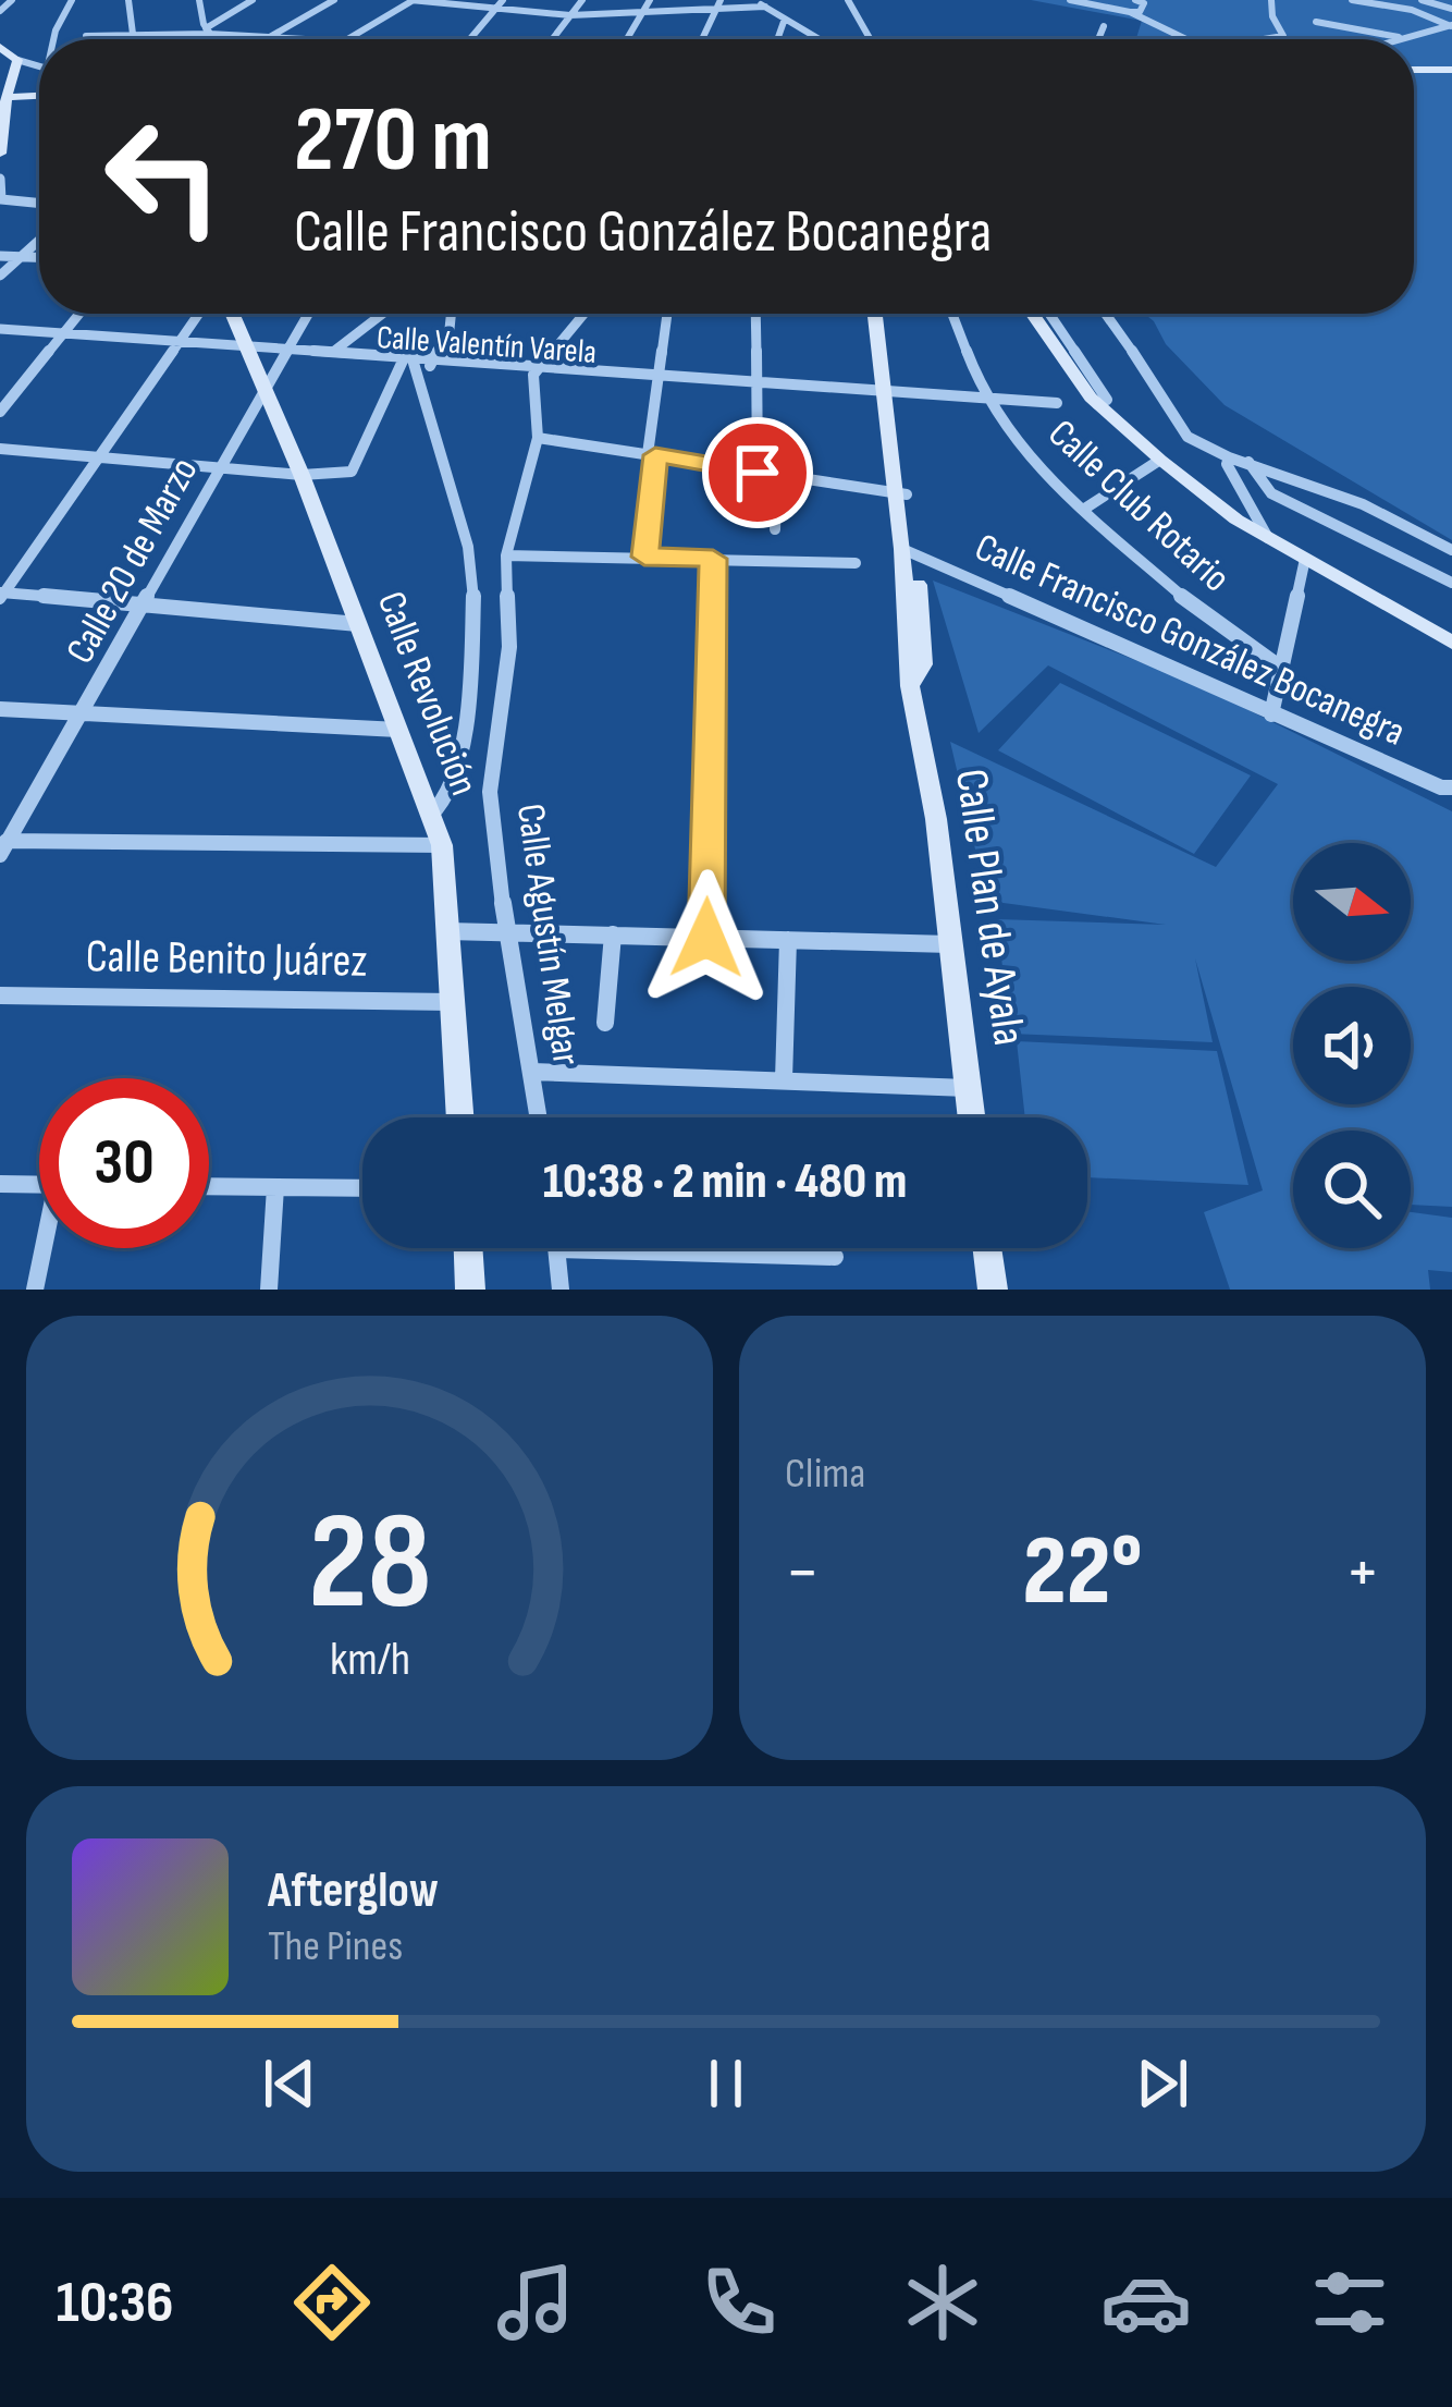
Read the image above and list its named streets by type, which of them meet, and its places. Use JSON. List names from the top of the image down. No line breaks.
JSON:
{"streets":{"street":["Calle Valentín Varela","Calle Club Rotario","Calle 20 de Marzo","Calle Francisco González Bocanegra","Calle Revolución","Calle Plan de Ayala","Calle Agustín Melgar","Calle Benito Juárez"]},"crossings":[["Calle Valentín Varela","Calle Club Rotario"],["Calle Valentín Varela","Calle 20 de Marzo"],["Calle Valentín Varela","Calle Revolución"],["Calle Valentín Varela","Calle Plan de Ayala"],["Calle Valentín Varela","Calle Agustín Melgar"],["Calle 20 de Marzo","Calle Revolución"],["Calle Francisco González Bocanegra","Calle Plan de Ayala"],["Calle Revolución","Calle Benito Juárez"]],"north":"right","page":{"turn":["270 m","Calle Francisco González Bocanegra"],"limit":"30","trip":"10:38 · 2 min · 480 m","tile":"Clima","heat":["−","22°","+"],"song":["Afterglow","The Pines"],"tabs":"10:36","gauge":["28","km/h"]}}
